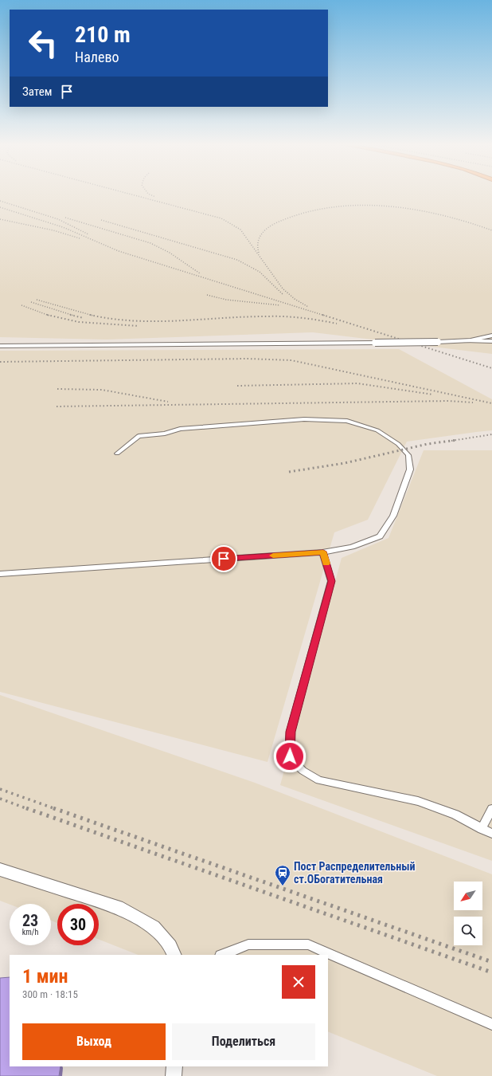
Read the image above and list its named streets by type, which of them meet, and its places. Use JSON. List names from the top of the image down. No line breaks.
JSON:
{"places":{"station":["Пост Распределительный ст.ОБогатительная"]},"north":"bottom left","page":{"turn":["210 m","Налево"],"then":"Затем","speed":"23 km/h","limit":"30","heading":["1 мин","300 m · 18:15"],"buttons":["Выход","Поделиться"]}}
